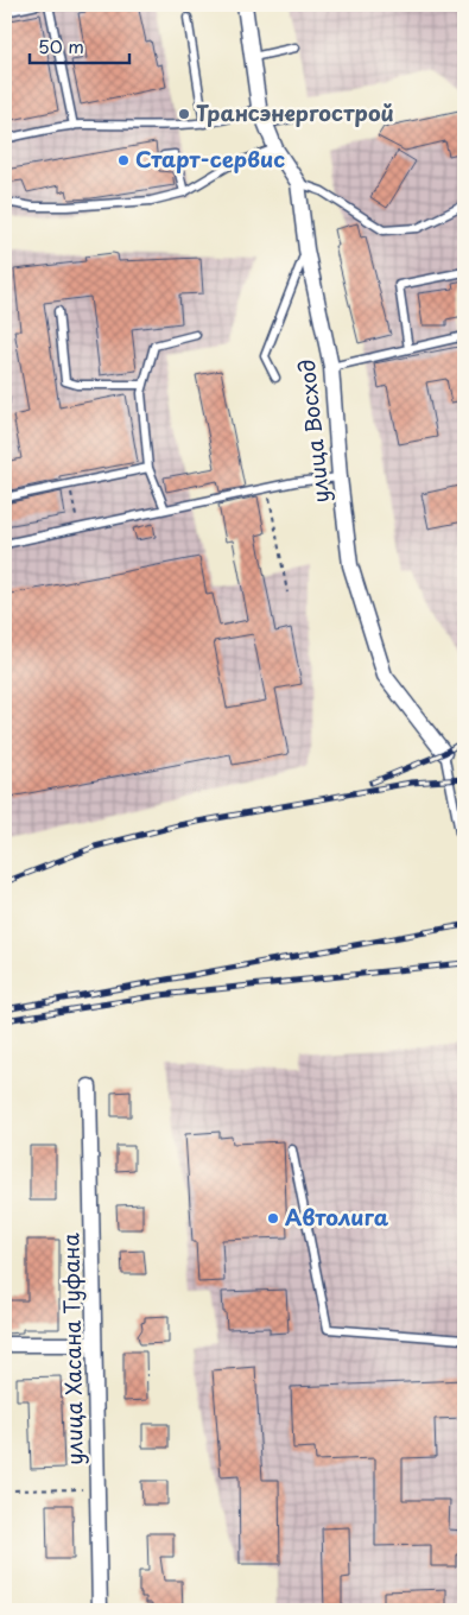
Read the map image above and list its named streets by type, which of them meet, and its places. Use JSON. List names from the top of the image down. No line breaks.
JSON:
{"streets":{"street":["улица Восход","улица Хасана Туфана"]},"places":["Трансэнергострой","Старт-сервис","Автолига"],"scale_bar":"50 m"}
